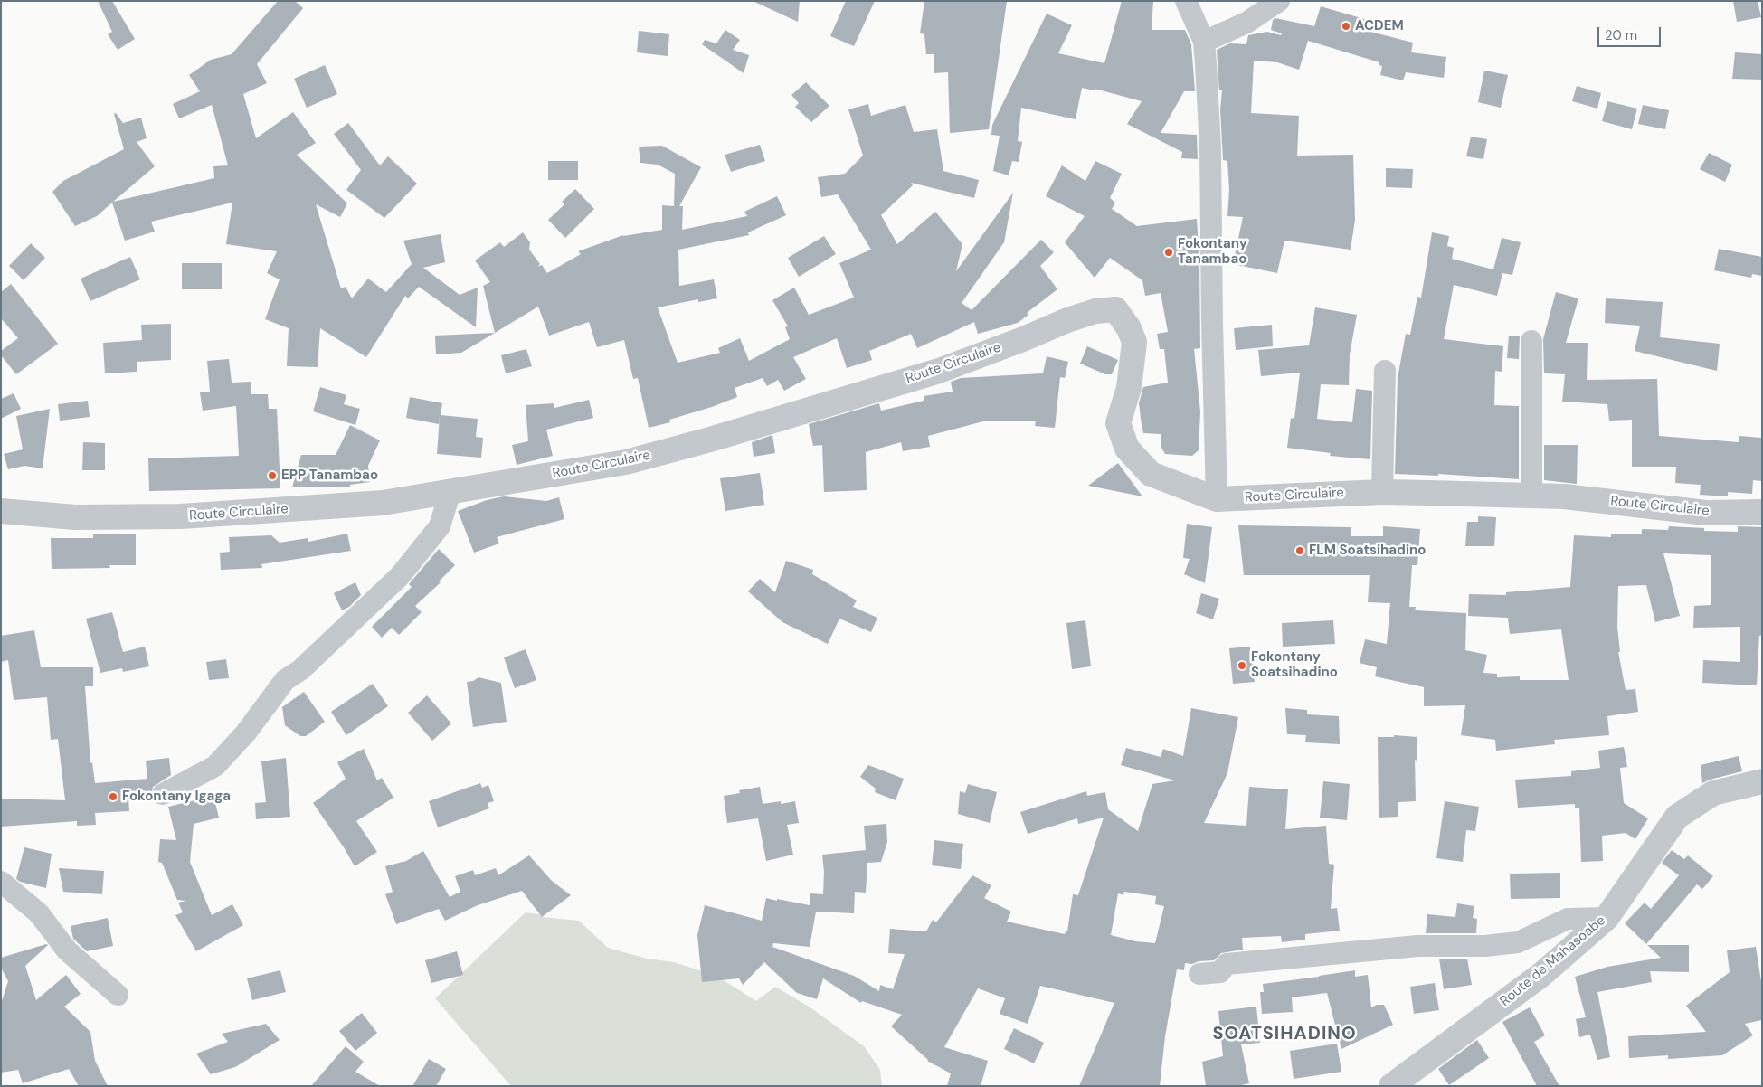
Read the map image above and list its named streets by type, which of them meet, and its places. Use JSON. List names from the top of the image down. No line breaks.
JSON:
{"streets":{"street":["Route Circulaire","Route de Mahasoabe"]},"districts":["SOATSIHADINO"],"places":["ACDEM","Fokontany Tanambao","EPP Tanambao","FLM Soatsihadino","Fokontany Soatsihadino","Fokontany Igaga"],"scale_bar":"20 m"}
